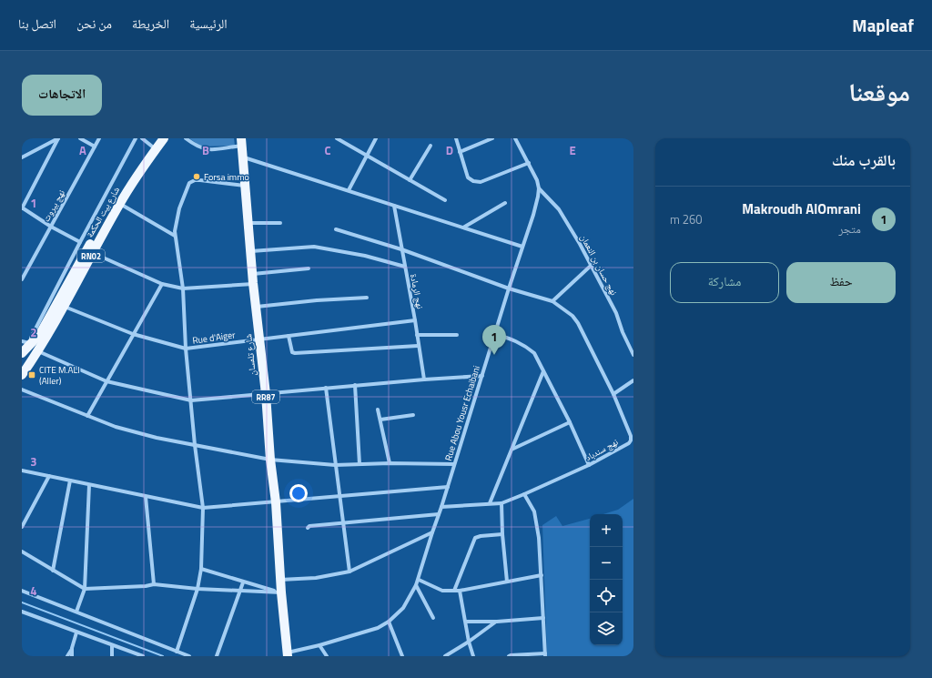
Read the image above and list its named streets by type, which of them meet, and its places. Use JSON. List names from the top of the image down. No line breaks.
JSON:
{"streets":{"main road":["شارع بيت الحكمة","RN02","شارع تلمسان","RR87"],"street":["نهج بيروت","نهج حسان بن النعمان","نهج الرمادة","Rue d'Aiger","Rue Abou Yousr Echaibani","نهج سندباد"]},"crossings":[["شارع بيت الحكمة","Rue d'Aiger"],["نهج الرمادة","Rue d'Aiger"],["نهج الرمادة","نهج سندباد"],["Rue d'Aiger","شارع تلمسان"],["شارع تلمسان","Rue Abou Yousr Echaibani"],["Rue Abou Yousr Echaibani","نهج سندباد"]],"places":{"other":["Forsa immo"],"transit":["CITE M.ALI (Aller)"]},"page":{"header":"Mapleaf","nav":["الرئيسية","الخريطة","من نحن","اتصل بنا"],"title":"موقعنا","buttons":["الاتجاهات",["حفظ","مشاركة"]],"heading":"بالقرب منك","list":[{"mark":"1","name":"Makroudh AlOmrani","note":"متجر","value":"260 m"}],"pins":"1","map_buttons":["+","−"]},"grid":{"columns":["A","B","C","D","E"],"rows":["1","2","3","4"]}}
